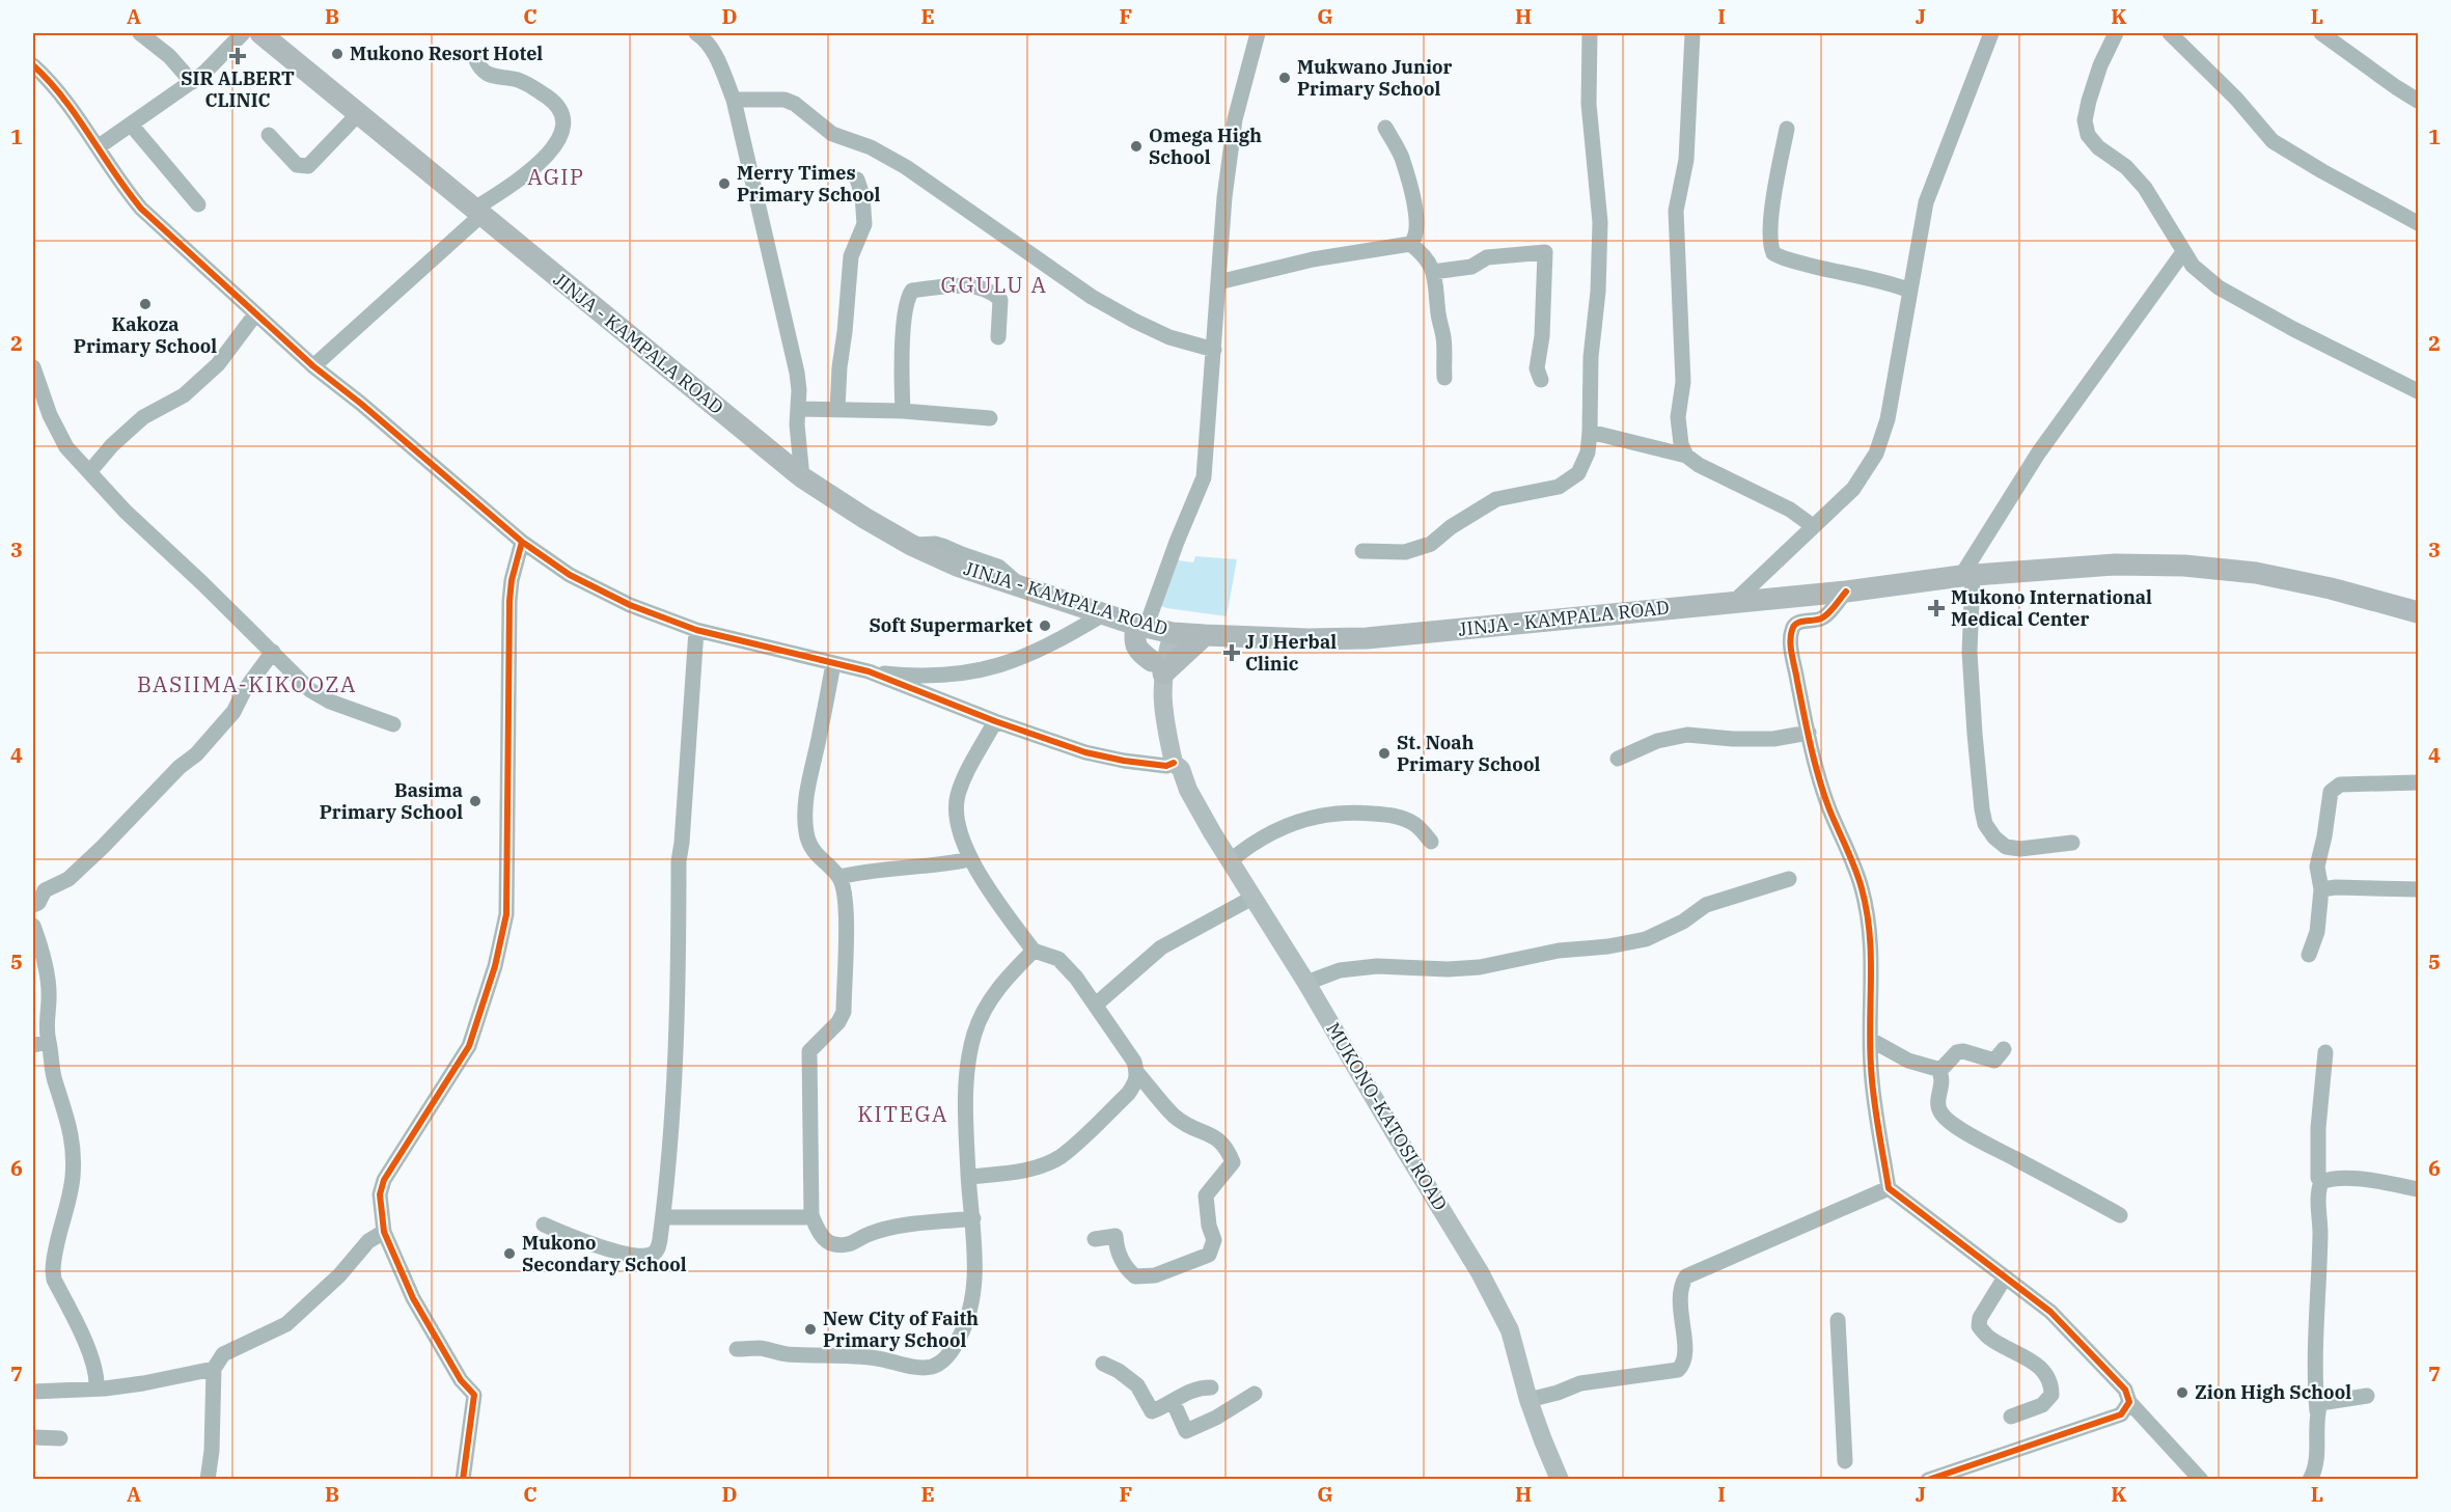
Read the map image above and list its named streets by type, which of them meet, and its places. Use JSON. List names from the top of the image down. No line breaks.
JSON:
{"streets":{"highway":["JINJA - KAMPALA ROAD"],"main road":["MUKONO-KATOSI ROAD"]},"crossings":[["JINJA - KAMPALA ROAD","MUKONO-KATOSI ROAD"]],"districts":["AGIP","GGULU A","BASIIMA-KIKOOZA","KITEGA"],"places":{"other":["Mukono Resort Hotel","Mukwano Junior Primary School","Omega High School","Merry Times Primary School","Kakoza Primary School","Soft Supermarket","St. Noah Primary School","Basima Primary School","Mukono Secondary School","New City of Faith Primary School","Zion High School"],"health":["SIR ALBERT CLINIC","Mukono International Medical Center","J J Herbal Clinic"]},"grid":{"columns":["A","B","C","D","E","F","G","H","I","J","K","L"],"rows":["1","2","3","4","5","6","7"]}}
